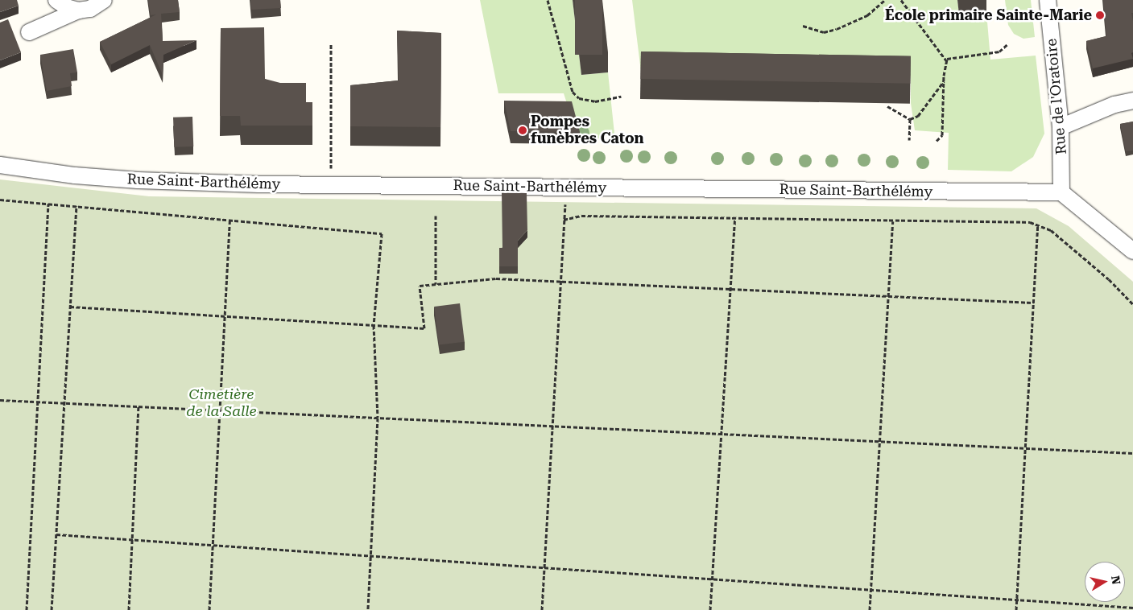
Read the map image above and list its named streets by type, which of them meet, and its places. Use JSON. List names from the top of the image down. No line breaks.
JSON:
{"streets":{"street":["Rue de l'Oratoire","Rue Saint-Barthélémy"]},"crossings":[["Rue de l'Oratoire","Rue Saint-Barthélémy"]],"parks":["Cimetière de la Salle"],"places":["École primaire Sainte-Marie","Pompes funèbres Caton"],"north":"right"}
